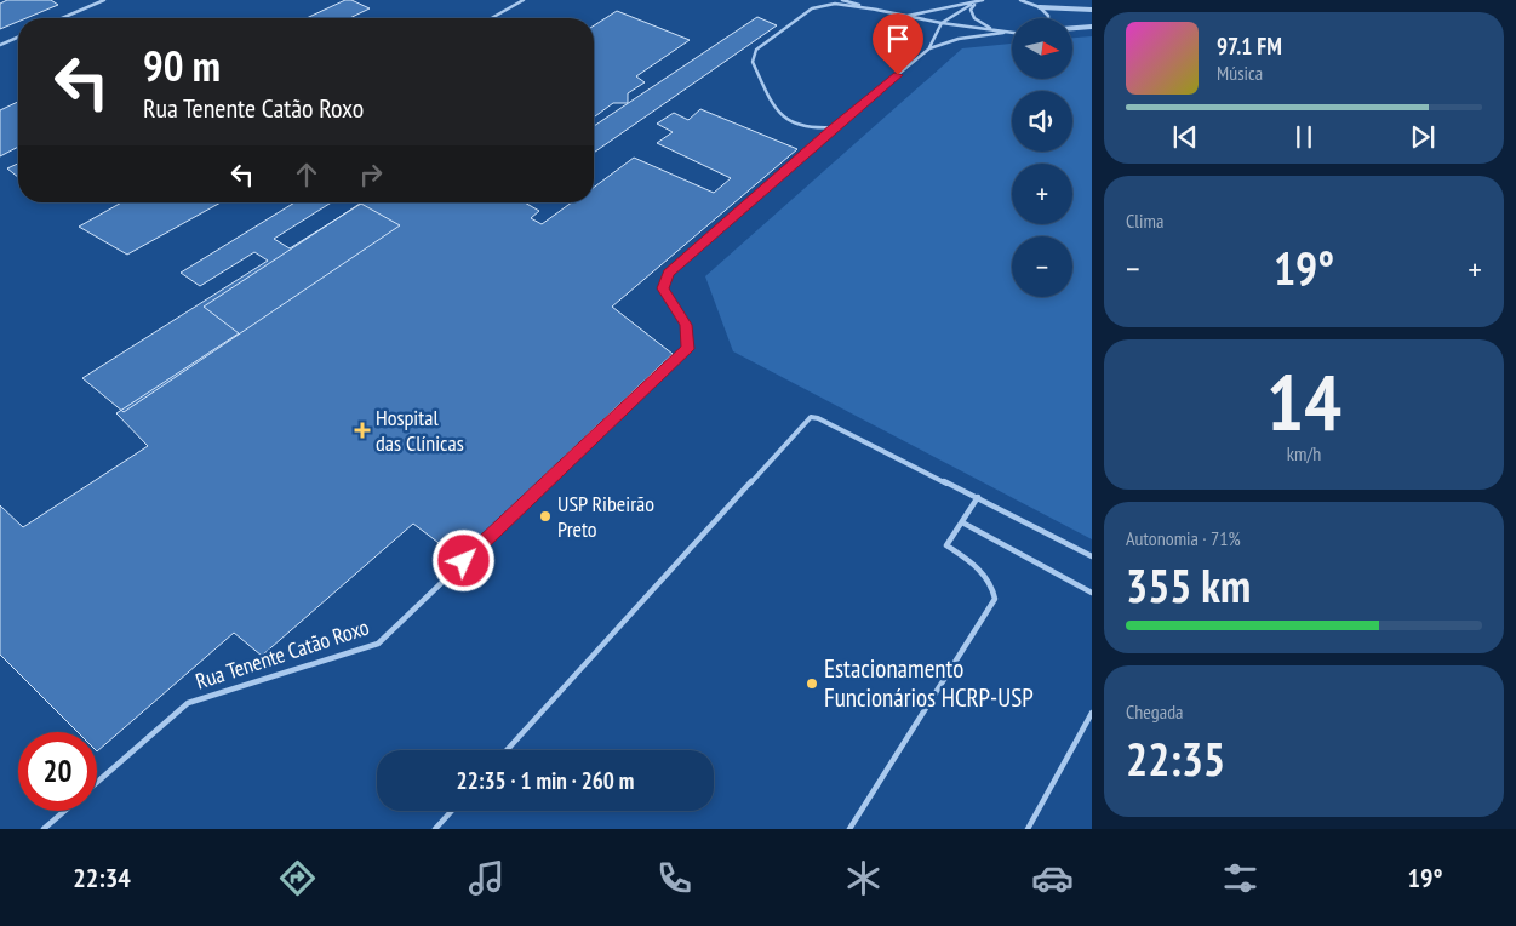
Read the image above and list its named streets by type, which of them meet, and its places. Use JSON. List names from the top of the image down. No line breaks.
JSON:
{"streets":{"lane":["Rua Tenente Catão Roxo"]},"places":{"health":["Hospital das Clínicas"],"other":["USP Ribeirão Preto","Estacionamento Funcionários HCRP-USP"]},"north":"right","page":{"map_buttons":["+","−"],"turn":["90 m","Rua Tenente Catão Roxo"],"song":["97.1 FM","Música"],"tile":["Clima",["14","km/h"],["Autonomia · 71%","355 km"],["Chegada","22:35"]],"heat":["−","19°","+"],"limit":"20","trip":"22:35 · 1 min · 260 m","tabs":["22:34","19°"]}}
